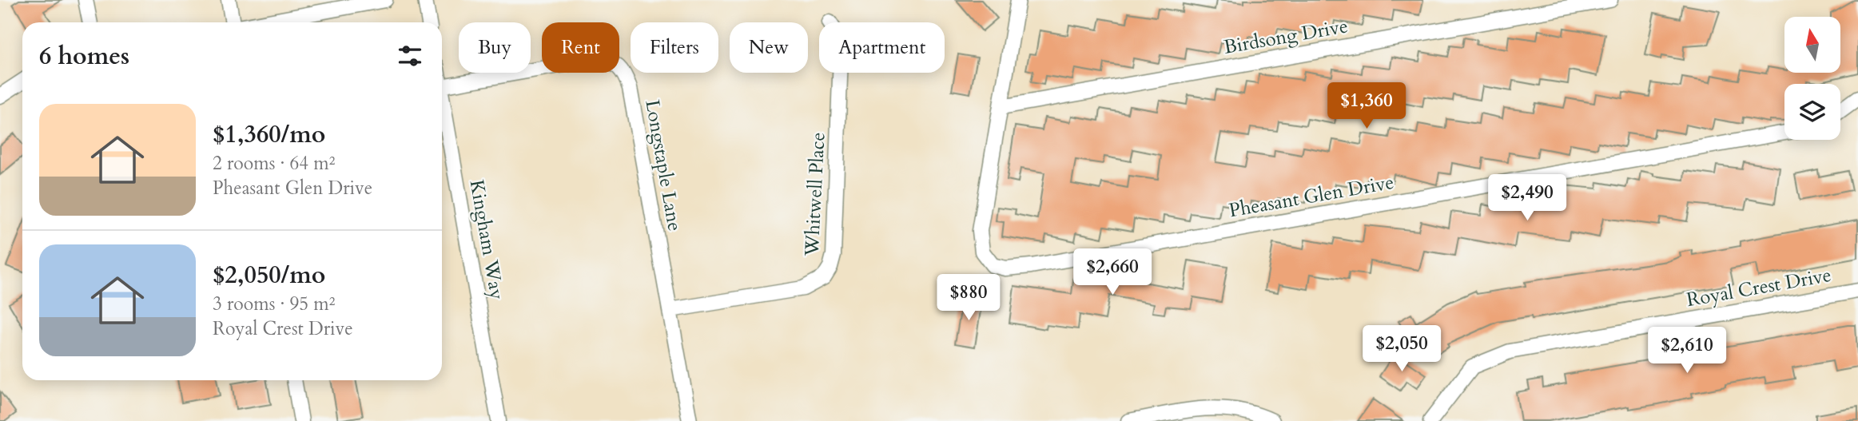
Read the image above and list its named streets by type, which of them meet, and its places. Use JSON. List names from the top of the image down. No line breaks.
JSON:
{"streets":{"street":["Birdsong Drive","Longstaple Lane","Whitwell Place","Pheasant Glen Drive","Kingham Way","Royal Crest Drive"]},"crossings":[["Birdsong Drive","Pheasant Glen Drive"],["Longstaple Lane","Whitwell Place"]],"north":"top","page":{"chip":["Buy","Rent","Filters","New","Apartment"],"heading":"6 homes","price":["$1,360","$2,490","$2,660","$880","$2,050","$2,610"],"list":[{"name":"$1,360/mo","note":"2 rooms · 64 m² · Pheasant Glen Drive"},{"name":"$2,050/mo","note":"3 rooms · 95 m² · Royal Crest Drive"}]}}
